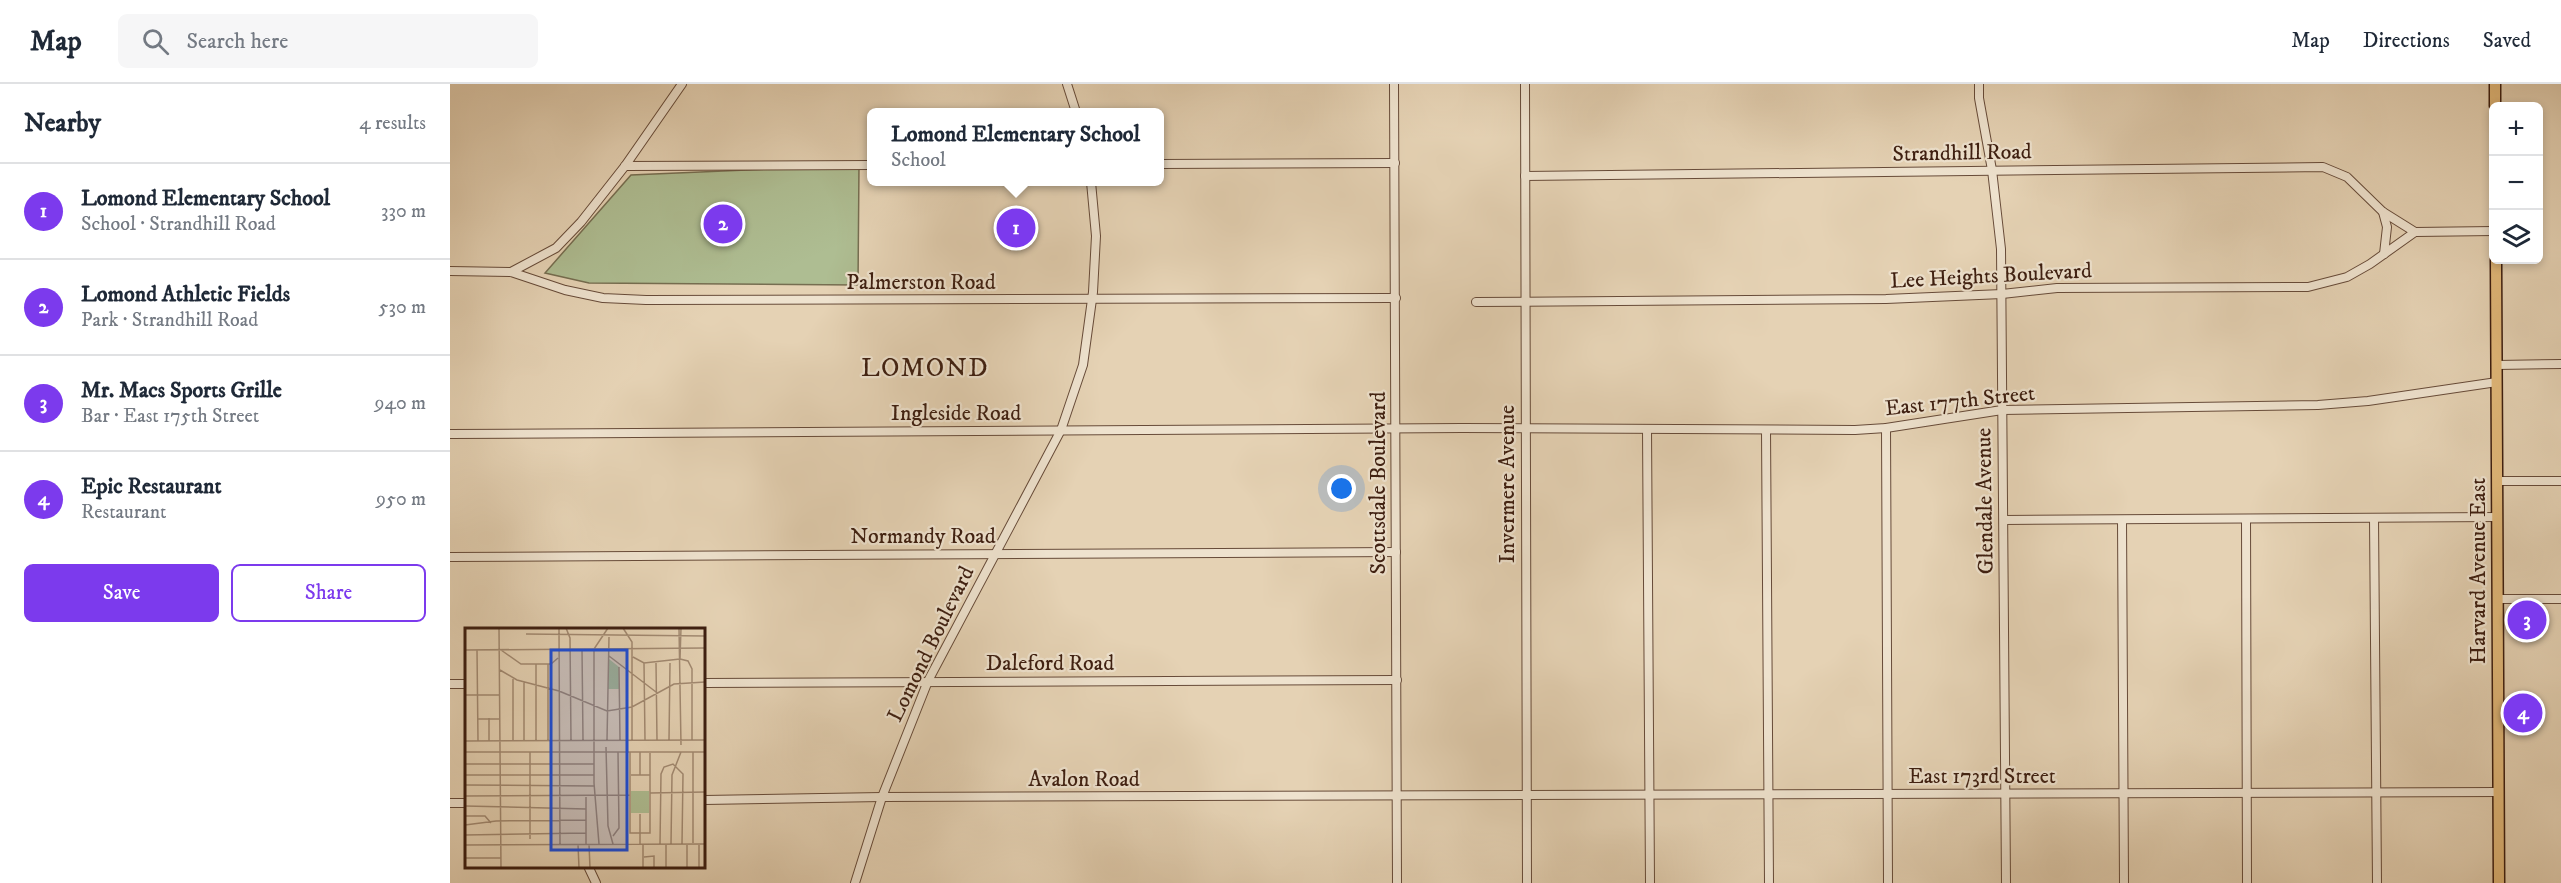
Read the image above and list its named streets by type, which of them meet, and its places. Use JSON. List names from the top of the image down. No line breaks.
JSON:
{"streets":{"main road":["Harvard Avenue East"],"street":["Strandhill Road","Lee Heights Boulevard","Palmerston Road","East 177th Street","Ingleside Road","Scottsdale Boulevard","Invermere Avenue","Glendale Avenue","Normandy Road","Lomond Boulevard","Daleford Road","East 173rd Street","Avalon Road"]},"crossings":[["Strandhill Road","Lee Heights Boulevard"],["Strandhill Road","Invermere Avenue"],["Strandhill Road","Glendale Avenue"],["Lee Heights Boulevard","Invermere Avenue"],["Lee Heights Boulevard","Glendale Avenue"],["Palmerston Road","Scottsdale Boulevard"],["Palmerston Road","Lomond Boulevard"],["East 177th Street","Ingleside Road"],["East 177th Street","Invermere Avenue"],["East 177th Street","Glendale Avenue"],["East 177th Street","Harvard Avenue East"],["Ingleside Road","Scottsdale Boulevard"],["Ingleside Road","Lomond Boulevard"],["Scottsdale Boulevard","Normandy Road"],["Scottsdale Boulevard","Daleford Road"],["Scottsdale Boulevard","Avalon Road"],["Invermere Avenue","East 173rd Street"],["Glendale Avenue","East 173rd Street"],["Normandy Road","Lomond Boulevard"],["Harvard Avenue East","East 173rd Street"],["Lomond Boulevard","Daleford Road"],["Lomond Boulevard","Avalon Road"],["East 173rd Street","Avalon Road"]],"districts":["LOMOND"],"page":{"header":"Map","search":"Search here","nav":["Map","Directions","Saved"],"heading":["Nearby","4 results"],"map_buttons":["+","−"],"popup":["Lomond Elementary School","School"],"list":[{"mark":"1","name":"Lomond Elementary School","note":"School · Strandhill Road","value":"330 m"},{"mark":"2","name":"Lomond Athletic Fields","note":"Park · Strandhill Road","value":"530 m"},{"mark":"3","name":"Mr. Macs Sports Grille","note":"Bar · East 175th Street","value":"940 m"},{"mark":"4","name":"Epic Restaurant","note":"Restaurant","value":"950 m"}],"pins":["2","1","3","4"],"buttons":["Save","Share"]}}
